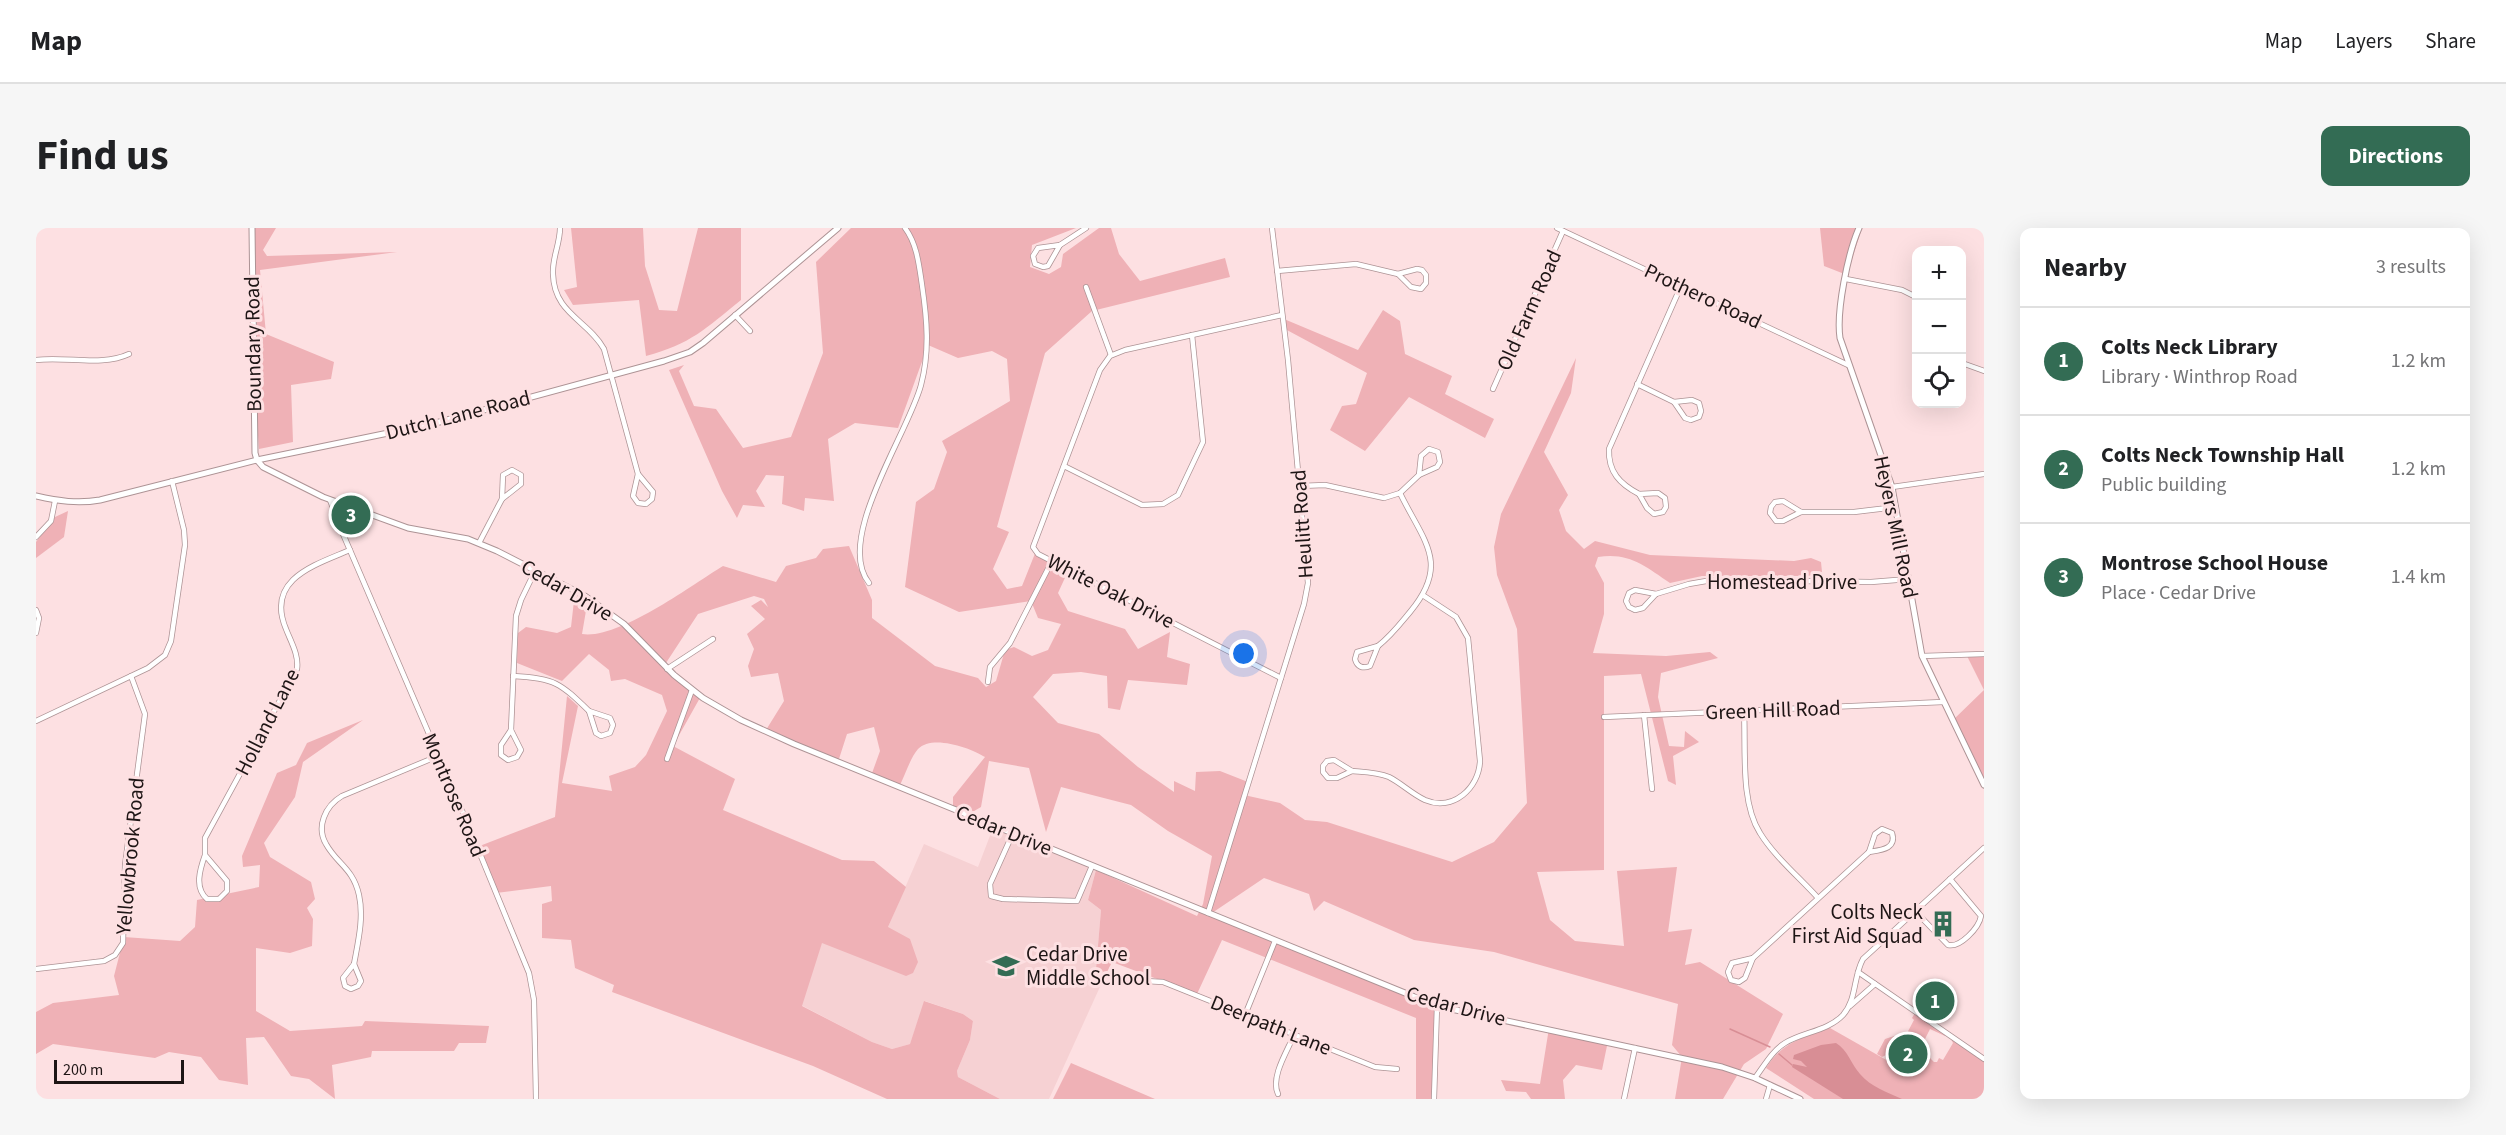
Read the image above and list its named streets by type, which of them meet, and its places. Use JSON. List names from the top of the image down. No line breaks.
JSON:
{"streets":{"street":["Prothero Road","Old Farm Road","Boundary Road","Dutch Lane Road","Heulitt Road","Heyers Mill Road","Homestead Drive","Cedar Drive","White Oak Drive","Green Hill Road","Holland Lane","Montrose Road","Yellowbrook Road","Deerpath Lane"]},"crossings":[["Prothero Road","Old Farm Road"],["Prothero Road","Heyers Mill Road"],["Boundary Road","Dutch Lane Road"],["Boundary Road","Cedar Drive"],["Dutch Lane Road","Cedar Drive"],["Heulitt Road","Cedar Drive"],["Heulitt Road","White Oak Drive"],["Heyers Mill Road","Homestead Drive"],["Heyers Mill Road","Green Hill Road"],["Cedar Drive","Montrose Road"],["Holland Lane","Montrose Road"]],"places":{"building":["Colts Neck First Aid Squad"],"school or university":["Cedar Drive Middle School"]},"scale_bar":"200 m","page":{"header":"Map","nav":["Map","Layers","Share"],"title":"Find us","buttons":"Directions","heading":["Nearby","3 results"],"map_buttons":["+","−"],"list":[{"mark":"1","name":"Colts Neck Library","note":"Library · Winthrop Road","value":"1.2 km"},{"mark":"2","name":"Colts Neck Township Hall","note":"Public building","value":"1.2 km"},{"mark":"3","name":"Montrose School House","note":"Place · Cedar Drive","value":"1.4 km"}],"pins":["3","1","2"],"scale":"200 m"}}
